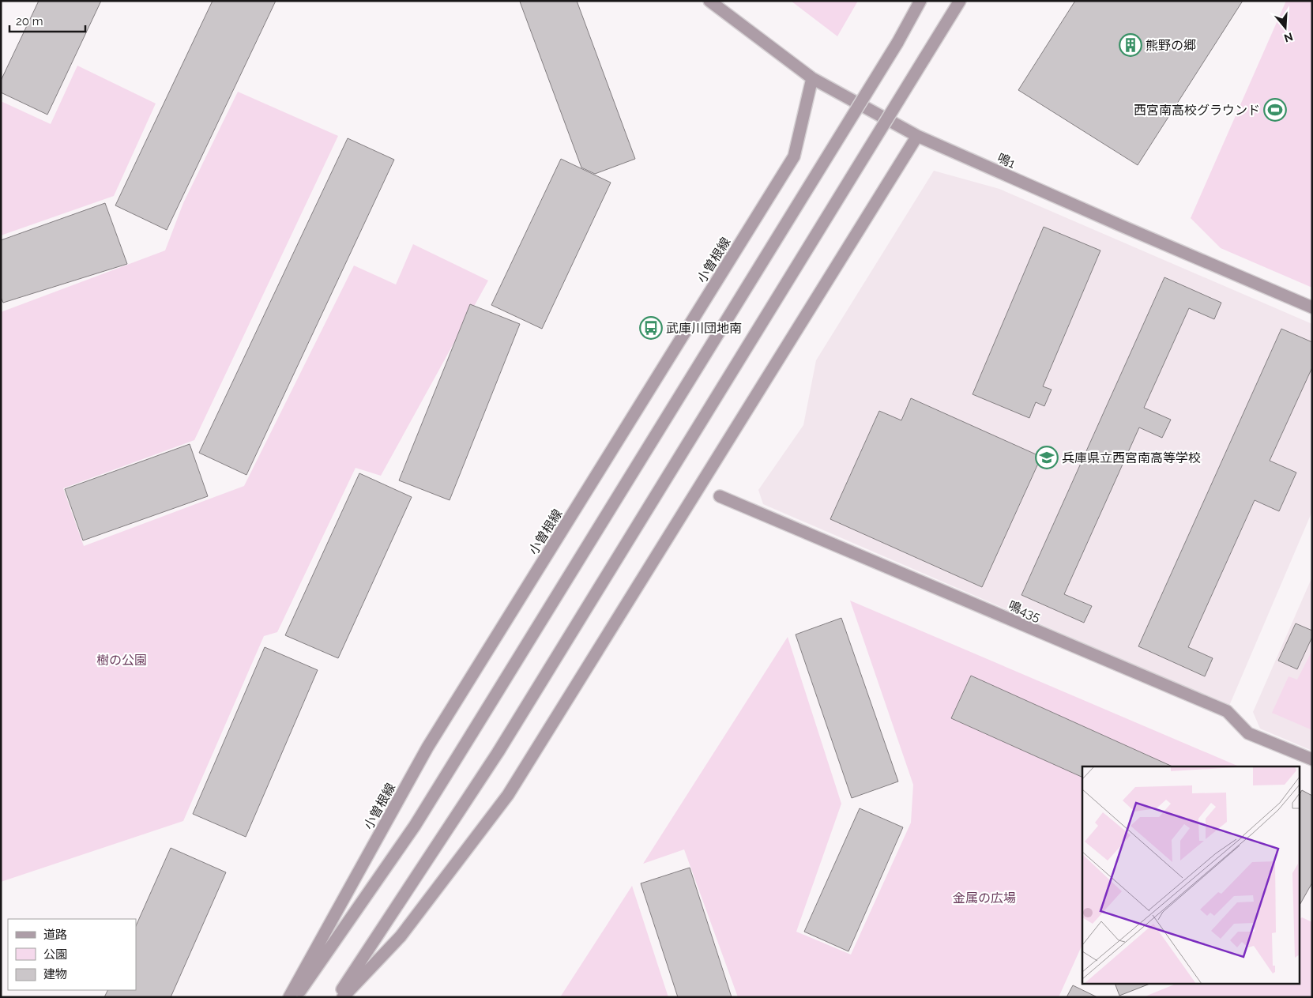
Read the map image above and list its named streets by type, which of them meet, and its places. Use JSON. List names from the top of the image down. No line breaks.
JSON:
{"streets":{"street":["鳴1","小曽根線","鳴435"]},"crossings":[["鳴1","小曽根線"]],"parks":["樹の公園","金属の広場"],"places":{"building":["熊野の郷"],"sports":["西宮南高校グラウンド"],"bus stop":["武庫川団地南"],"school or university":["兵庫県立西宮南高等学校"]},"legend":["道路","公園","建物"],"scale_bar":"20 m","north":"bottom"}
